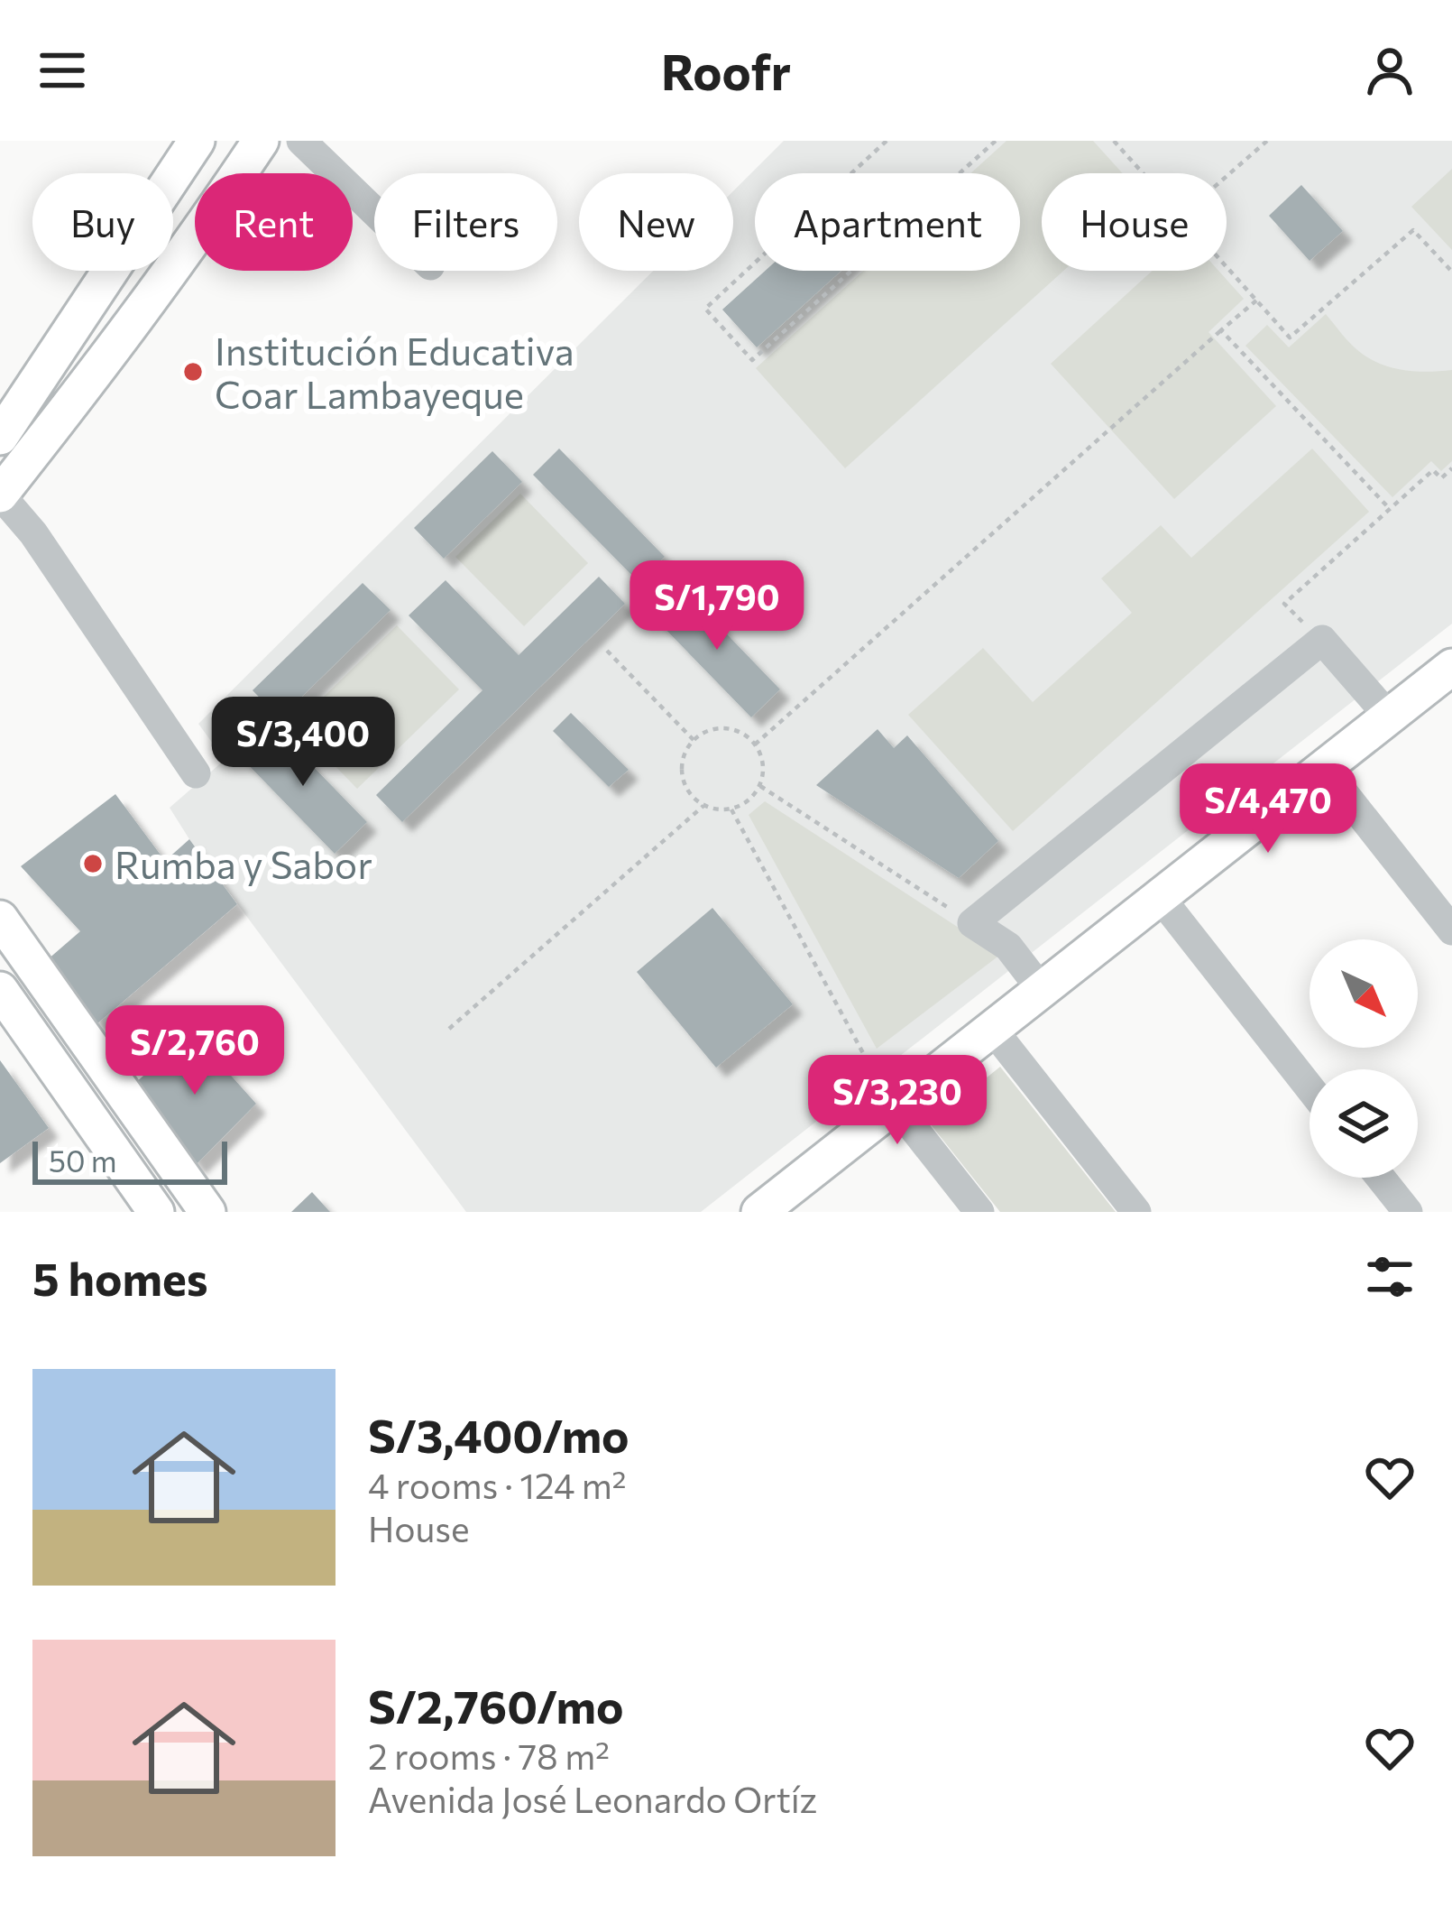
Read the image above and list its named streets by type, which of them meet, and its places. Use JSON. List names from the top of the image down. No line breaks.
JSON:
{"places":["Institución Educativa Coar Lambayeque","Rumba y Sabor"],"scale_bar":"50 m","north":"bottom right","page":{"header":"Roofr","chip":["Buy","Rent","Filters","New","Apartment","House"],"price":["S/1,790","S/3,400","S/4,470","S/2,760","S/3,230"],"scale":"50 m","heading":"5 homes","list":[{"name":"S/3,400/mo","note":"4 rooms · 124 m² · House"},{"name":"S/2,760/mo","note":"2 rooms · 78 m² · Avenida José Leonardo Ortíz"}]}}
